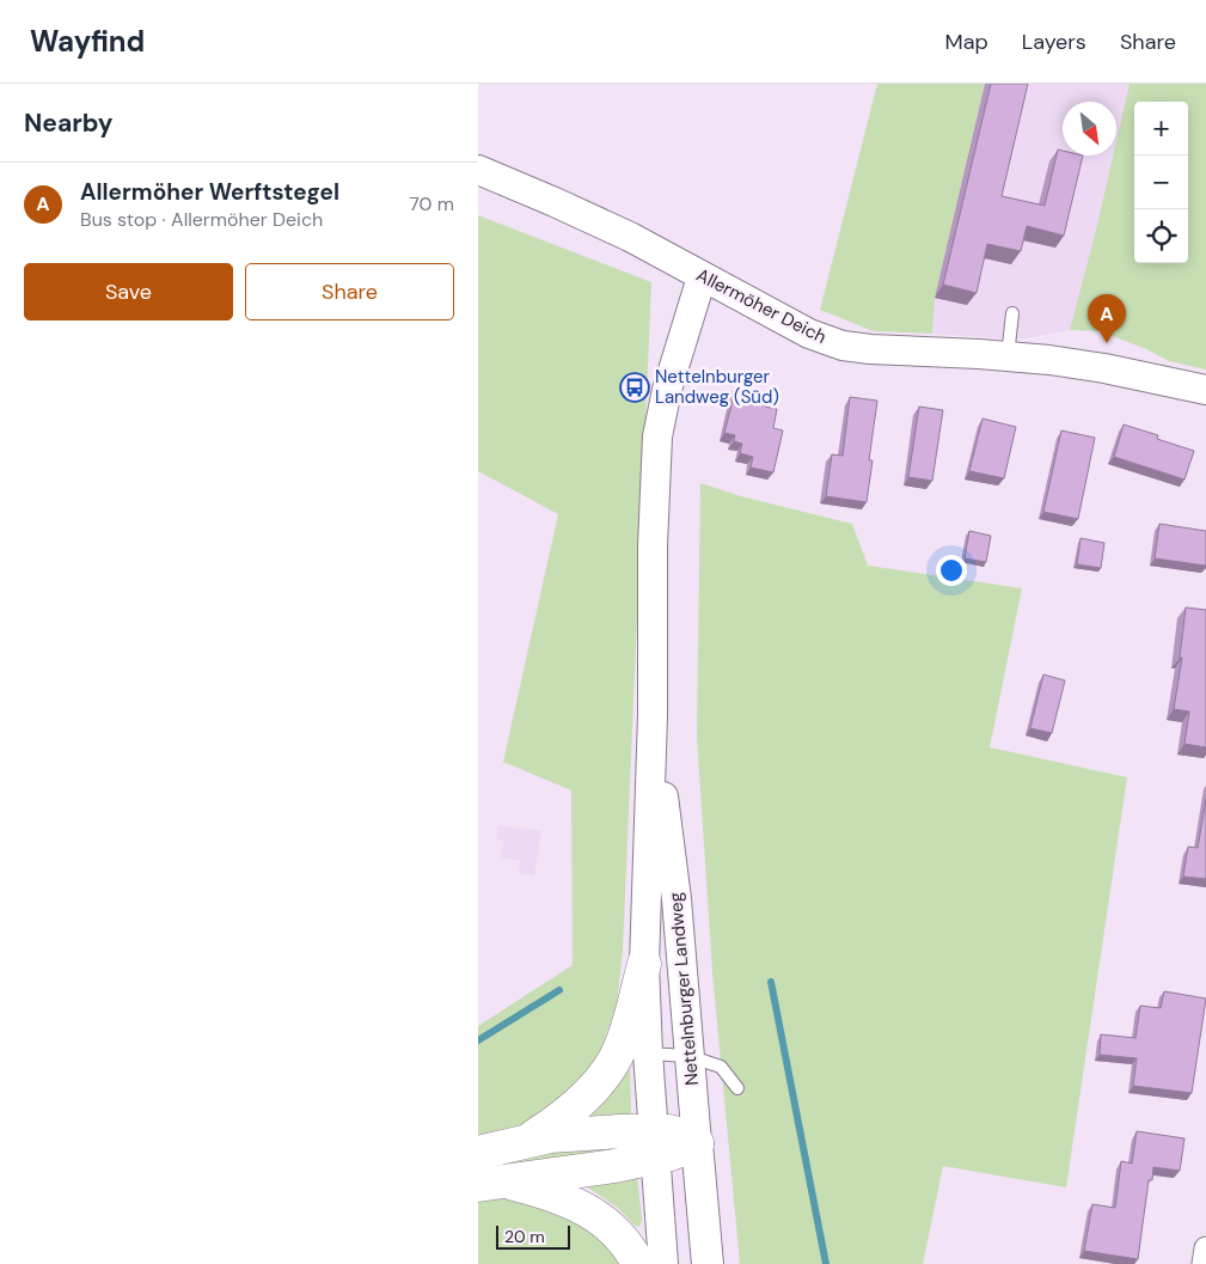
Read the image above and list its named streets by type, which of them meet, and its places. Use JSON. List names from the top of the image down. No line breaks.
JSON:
{"streets":{"main road":["Nettelnburger Landweg"],"street":["Allermöher Deich"]},"crossings":[["Allermöher Deich","Nettelnburger Landweg"]],"places":{"bus stop":["Nettelnburger Landweg (Süd)"]},"scale_bar":"20 m","north":"bottom right","page":{"header":"Wayfind","nav":["Map","Layers","Share"],"heading":"Nearby","map_buttons":["+","−"],"list":[{"mark":"A","name":"Allermöher Werftstegel","note":"Bus stop · Allermöher Deich","value":"70 m"}],"buttons":["Save","Share"],"pins":"A","scale":"20 m"}}
